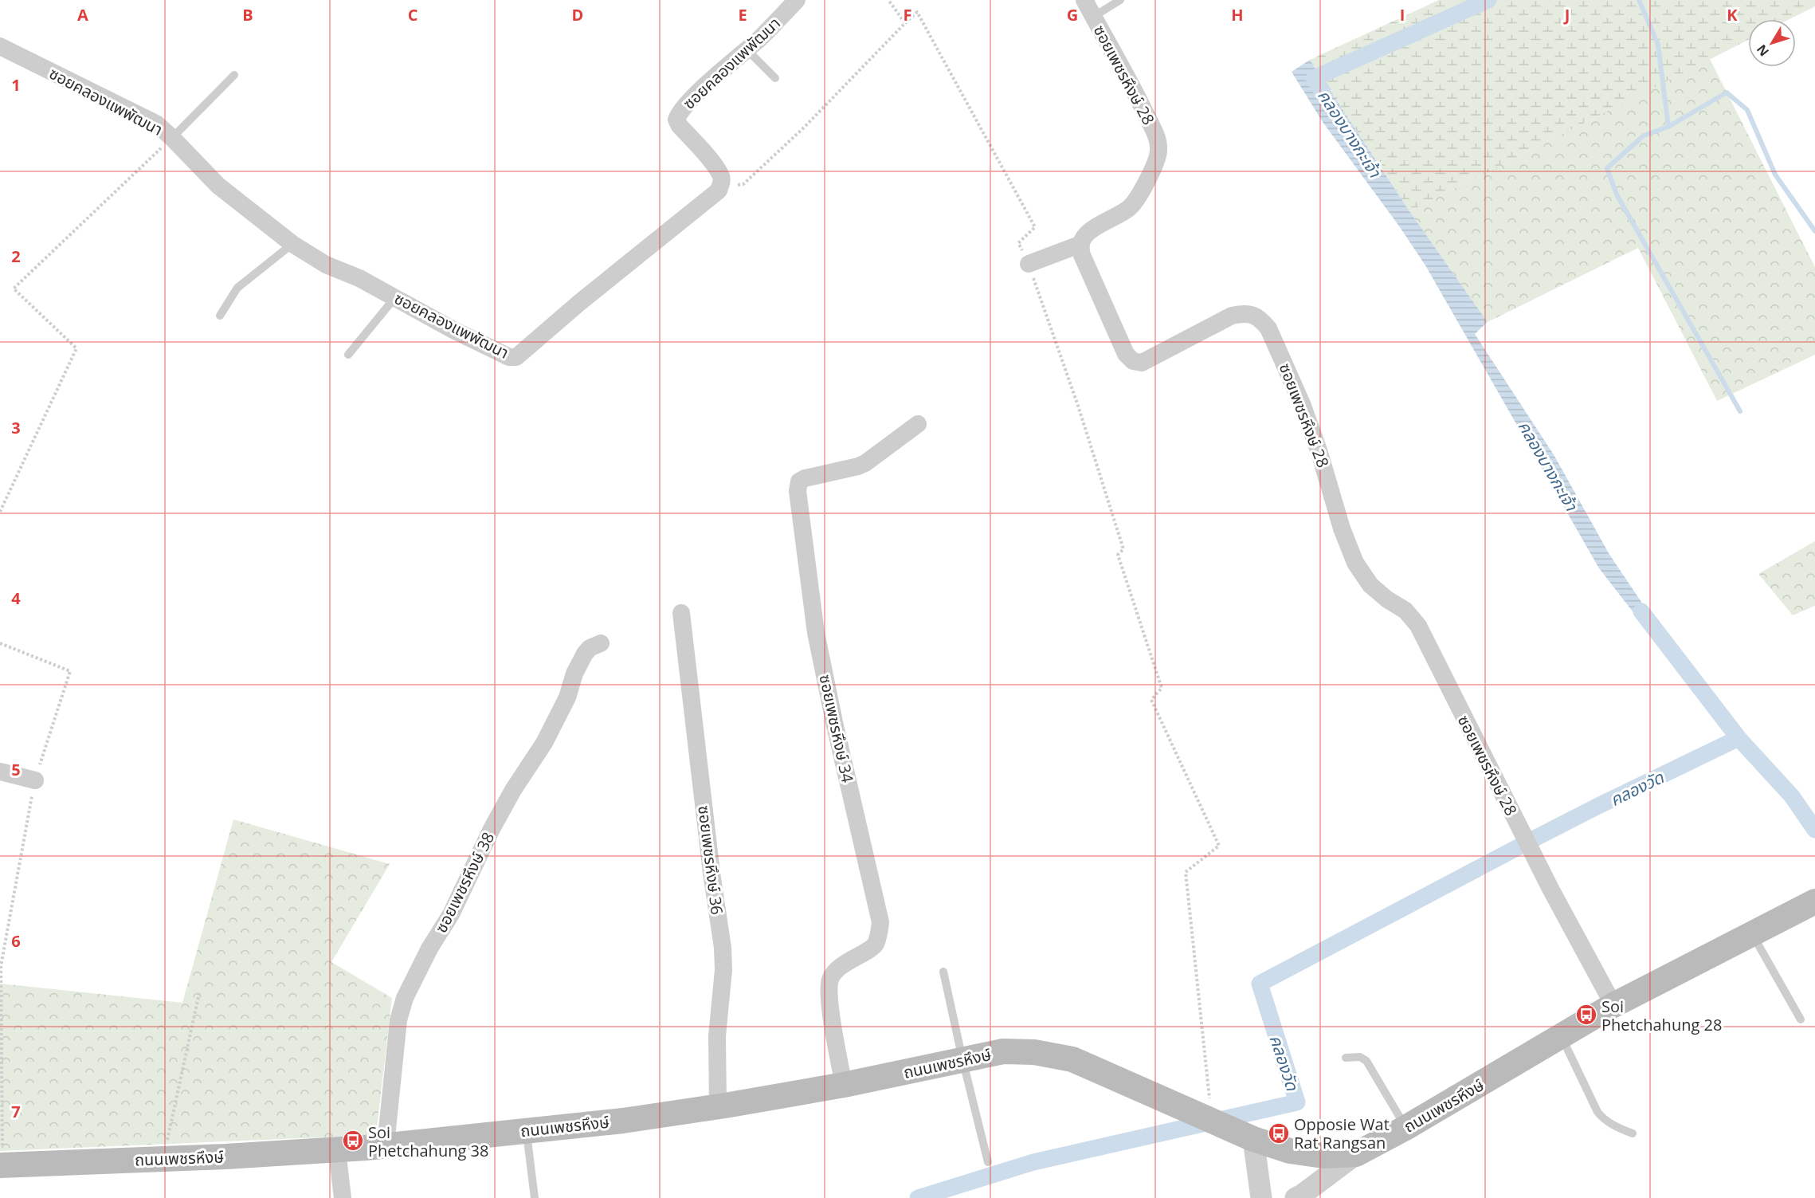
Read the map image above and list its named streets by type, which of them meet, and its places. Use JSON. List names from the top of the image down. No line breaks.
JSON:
{"streets":{"main road":["ถนนเพชรหึงษ์"],"street":["ซอยคลองแพพัฒนา","ซอยเพชรหึงษ์ 28","ซอยเพชรหึงษ์ 34","ซอยเพชรหึงษ์ 36","ซอยเพชรหึงษ์ 38"]},"crossings":[["ซอยเพชรหึงษ์ 28","ถนนเพชรหึงษ์"],["ซอยเพชรหึงษ์ 34","ถนนเพชรหึงษ์"],["ซอยเพชรหึงษ์ 36","ถนนเพชรหึงษ์"],["ซอยเพชรหึงษ์ 38","ถนนเพชรหึงษ์"]],"water":["คลองบางกะเจ้า","คลองวัด"],"places":{"bus stop":["Soi Phetchahung 28","Opposie Wat Rat Rangsan","Soi Phetchahung 38"]},"north":"bottom left","grid":{"columns":["A","B","C","D","E","F","G","H","I","J","K"],"rows":["1","2","3","4","5","6","7"]}}
